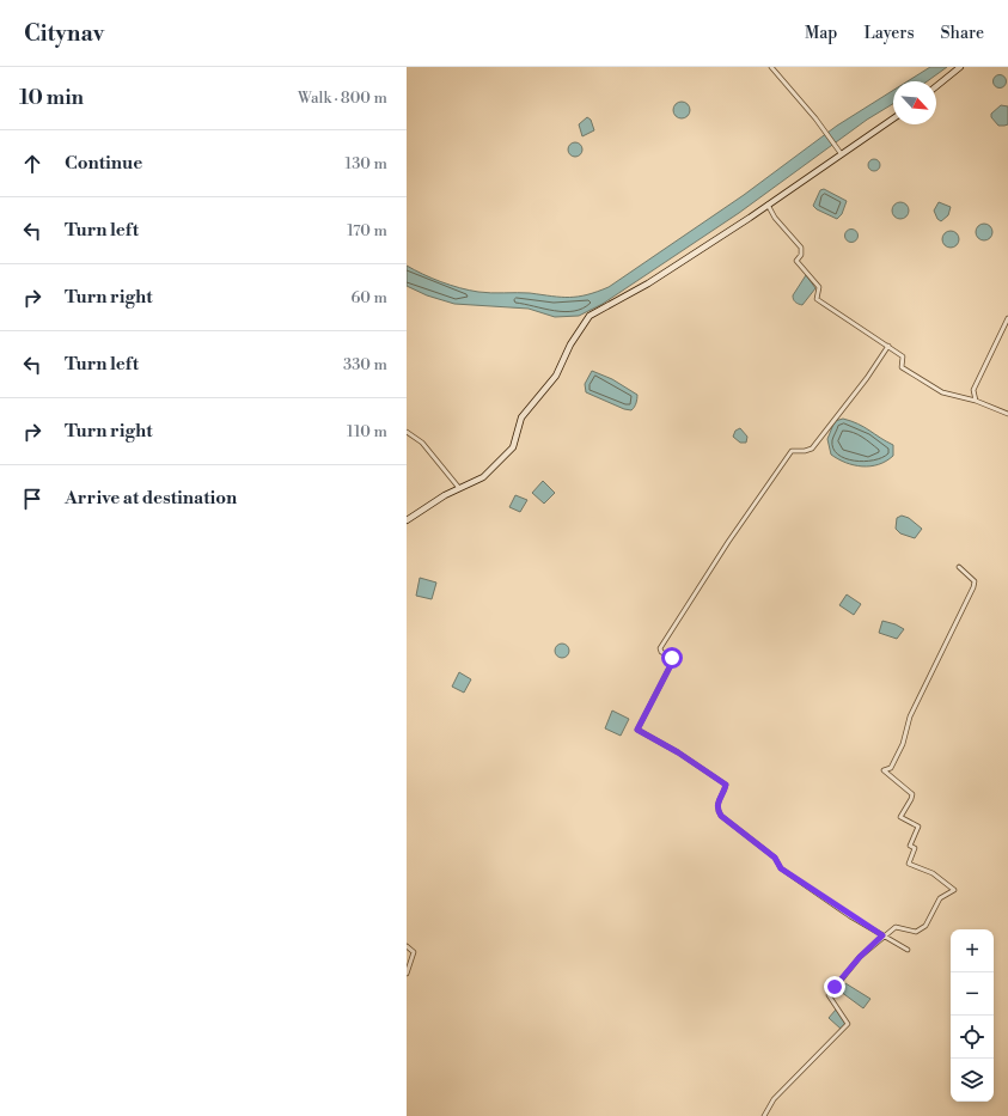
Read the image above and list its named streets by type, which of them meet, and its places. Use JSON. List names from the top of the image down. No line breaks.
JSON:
{"north":"bottom right","page":{"header":"Citynav","nav":["Map","Layers","Share"],"heading":["10 min","Walk · 800 m"],"list":[["Continue","130 m"],["Turn left","170 m"],["Turn right","60 m"],["Turn left","330 m"],["Turn right","110 m"],"Arrive at destination"],"map_buttons":["+","−"]}}
